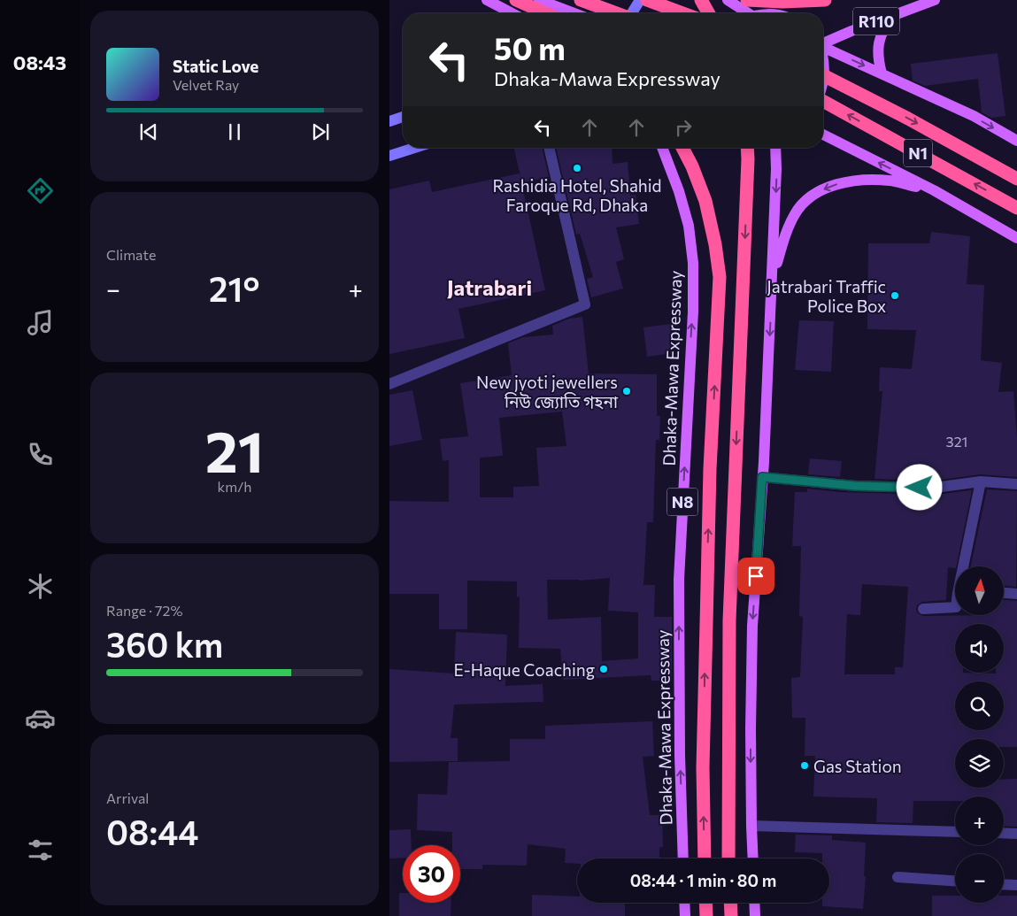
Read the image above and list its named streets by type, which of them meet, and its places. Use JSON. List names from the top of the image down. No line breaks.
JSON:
{"streets":{"highway":["N1"],"main road":["R110","Dhaka-Mawa Expressway","N8"]},"districts":["Jatrabari"],"places":["Rashidia Hotel, Shahid Faroque Rd, Dhaka","Jatrabari Traffic Police Box","New jyoti jewellers নিউ জ্যোতি গহনা","E-Haque Coaching","Gas Station"],"house_numbers":["321"],"north":"top","page":{"tabs":"08:43","turn":["50 m","Dhaka-Mawa Expressway"],"song":["Static Love","Velvet Ray"],"tile":["Climate",["21","km/h"],["Range · 72%","360 km"],["Arrival","08:44"]],"heat":["−","21°","+"],"map_buttons":["+","−"],"limit":"30","trip":"08:44 · 1 min · 80 m"}}
